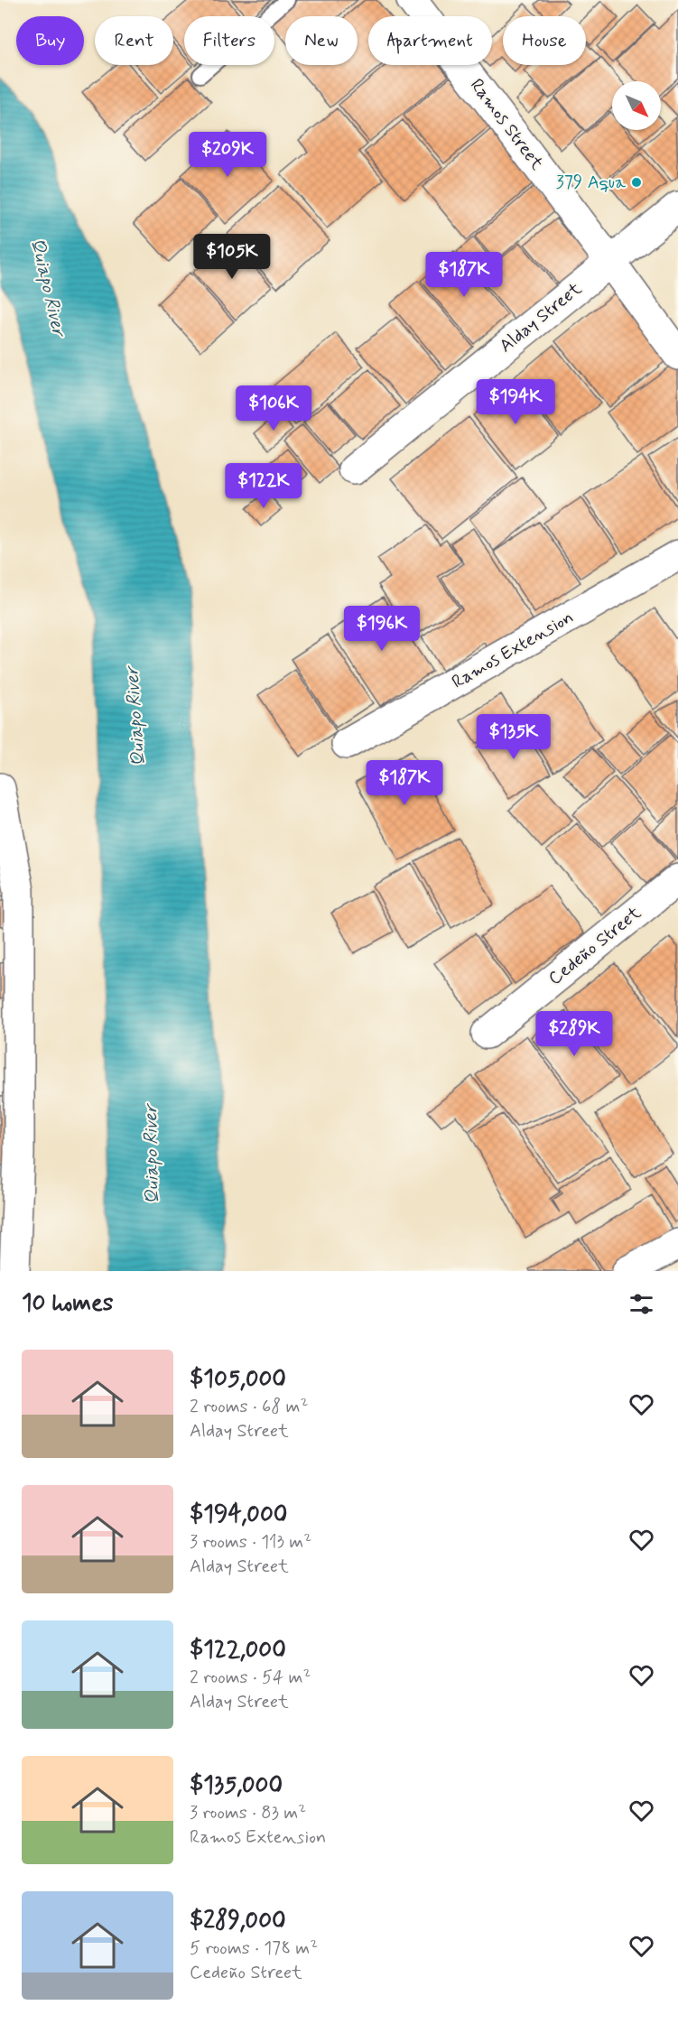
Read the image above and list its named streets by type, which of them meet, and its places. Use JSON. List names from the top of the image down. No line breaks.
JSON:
{"streets":{"street":["Ramos Street","Alday Street","Ramos Extension","Cedeño Street"]},"crossings":[["Ramos Street","Alday Street"]],"water":["Quiapo River"],"places":["379 Aqua"],"north":"bottom right","page":{"chip":["Buy","Rent","Filters","New","Apartment","House"],"price":["$209K","$105K","$187K","$194K","$106K","$122K","$196K","$135K","$187K","$289K"],"heading":"10 homes","list":[{"name":"$105,000","note":"2 rooms · 68 m² · Alday Street"},{"name":"$194,000","note":"3 rooms · 113 m² · Alday Street"},{"name":"$122,000","note":"2 rooms · 54 m² · Alday Street"},{"name":"$135,000","note":"3 rooms · 83 m² · Ramos Extension"},{"name":"$289,000","note":"5 rooms · 178 m² · Cedeño Street"}]}}
